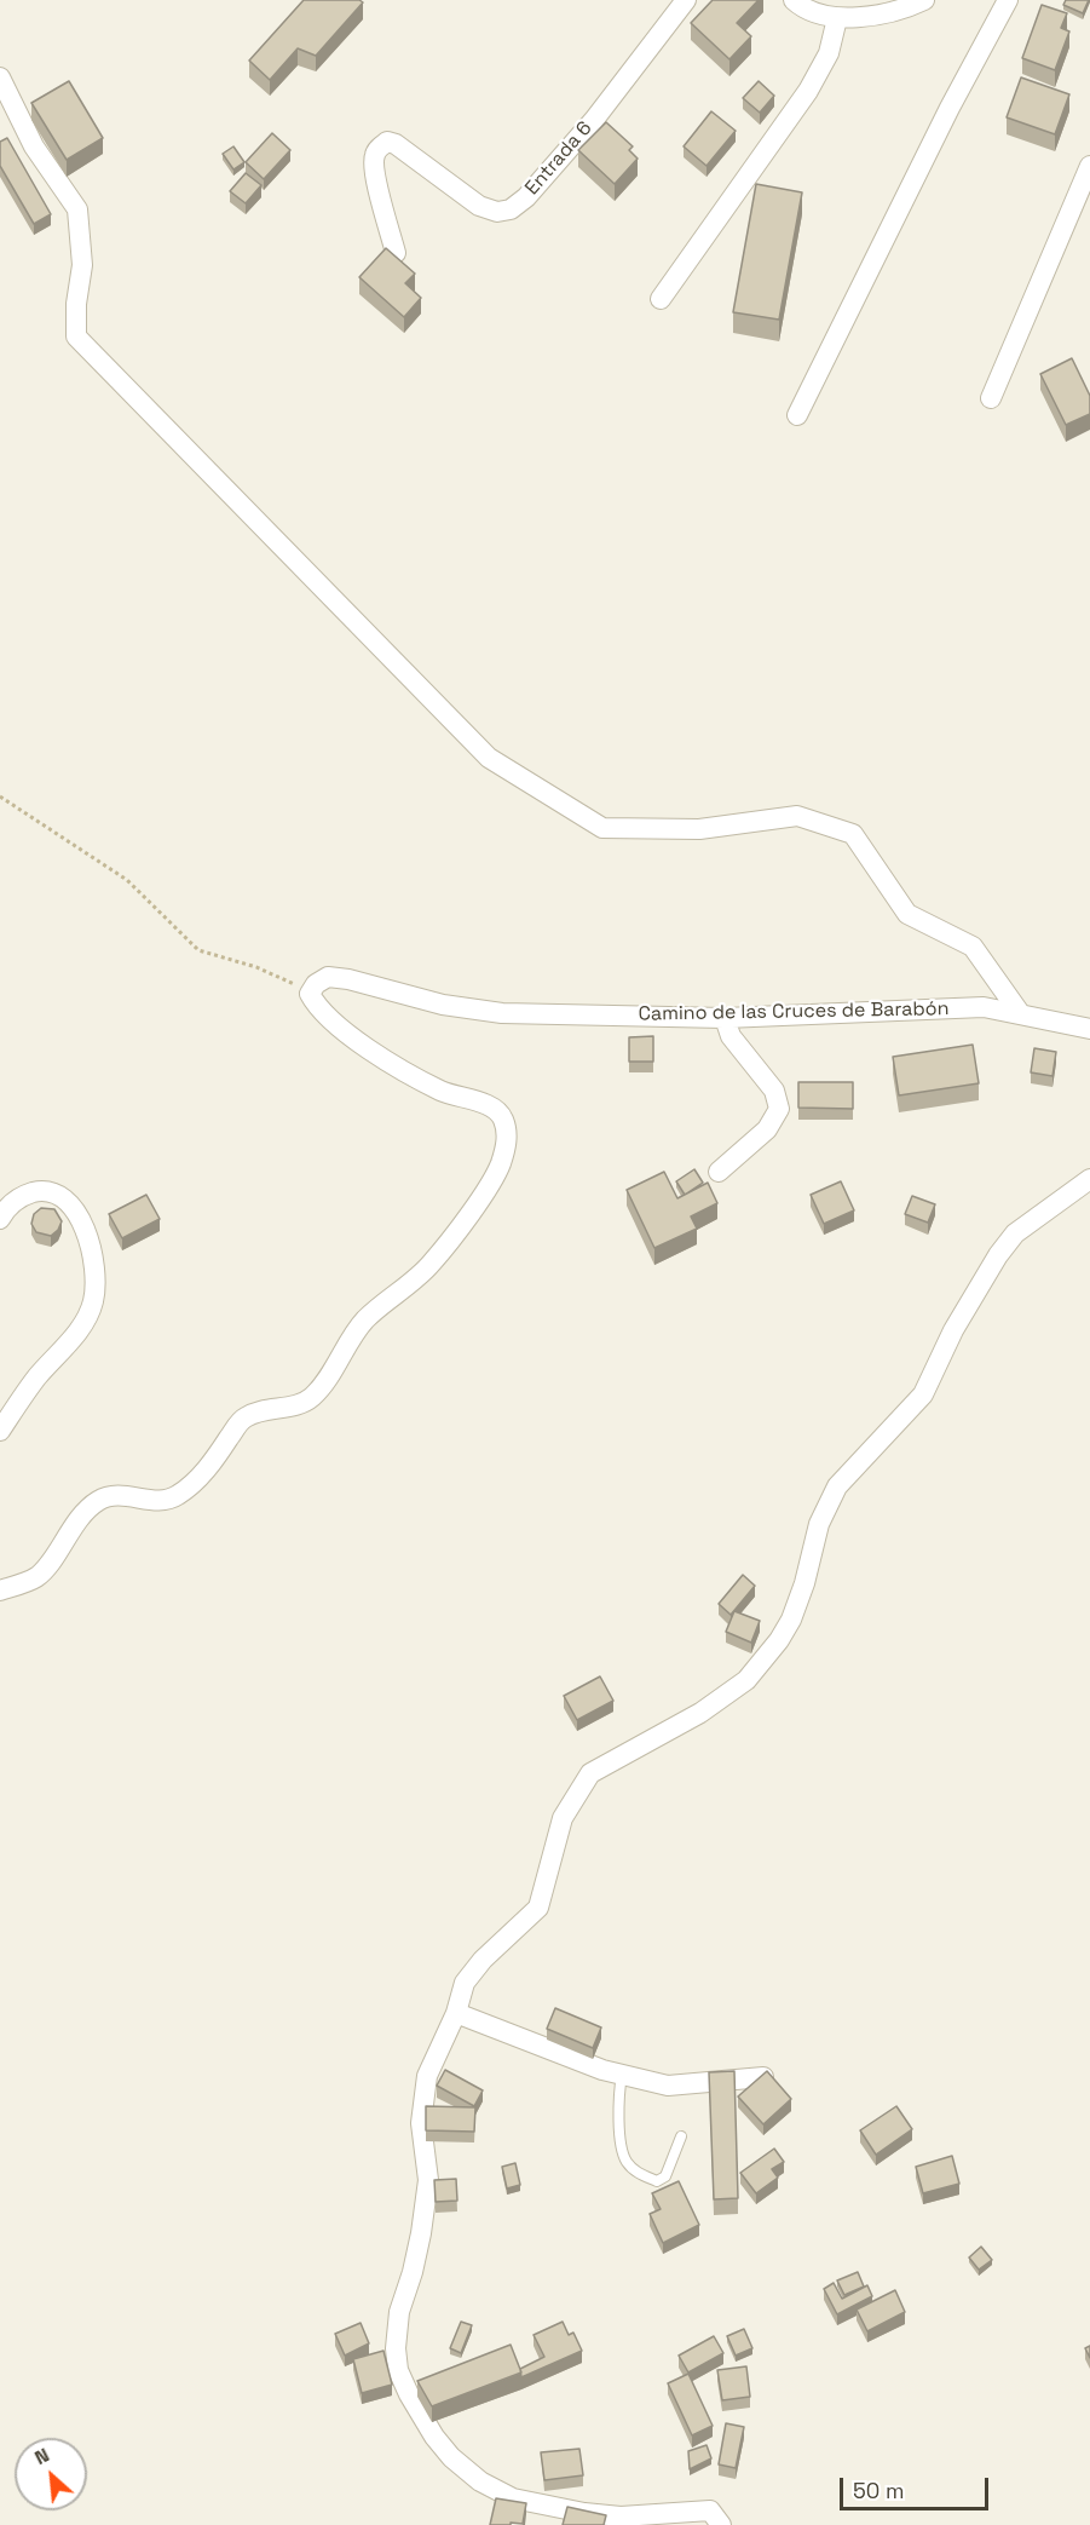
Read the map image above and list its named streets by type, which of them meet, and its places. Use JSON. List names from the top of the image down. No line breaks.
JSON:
{"streets":{"street":["Entrada 6","Camino de las Cruces de Barabón"]},"scale_bar":"50 m","north":"top left"}
